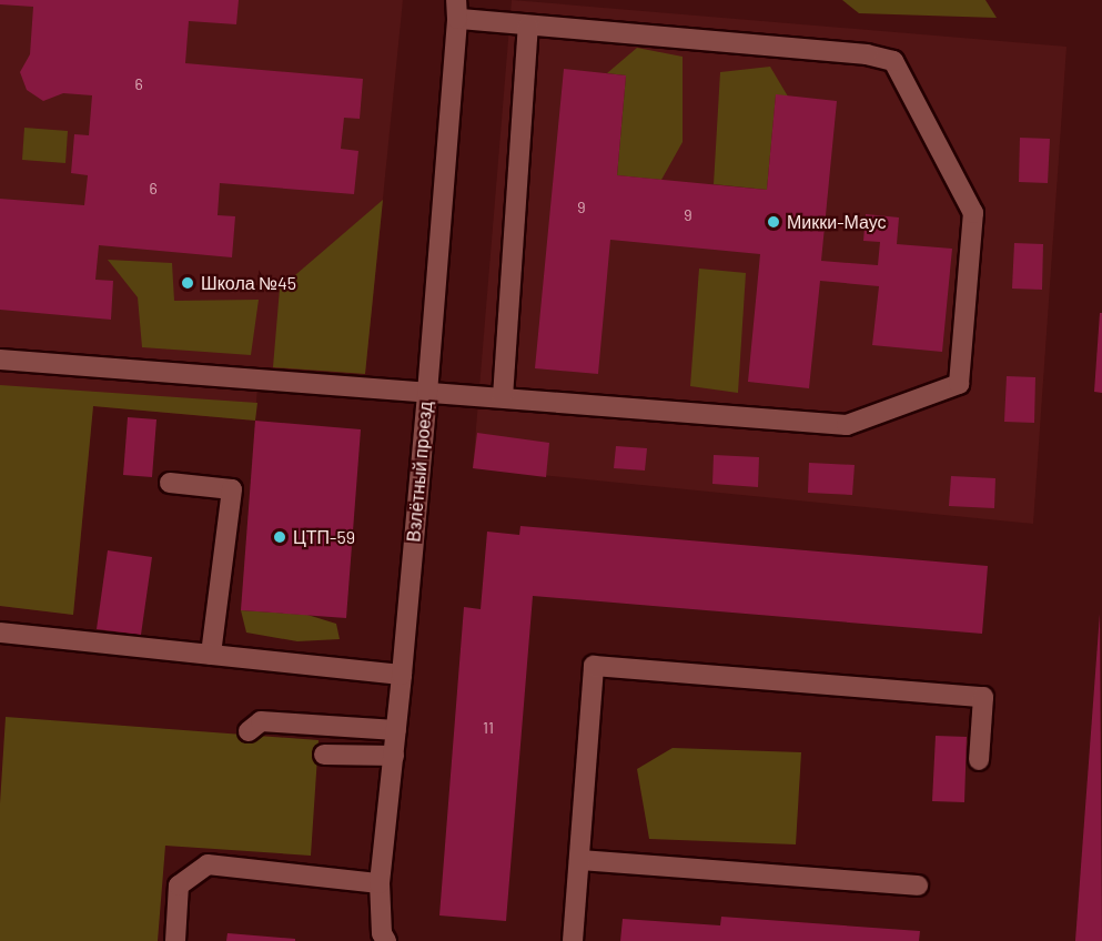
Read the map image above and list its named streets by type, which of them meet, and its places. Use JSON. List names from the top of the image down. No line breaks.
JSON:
{"streets":{"street":["Взлётный проезд"]},"places":["Микки-Маус","Школа №45","ЦТП-59"],"house_numbers":["6","6","9","9","11"]}
